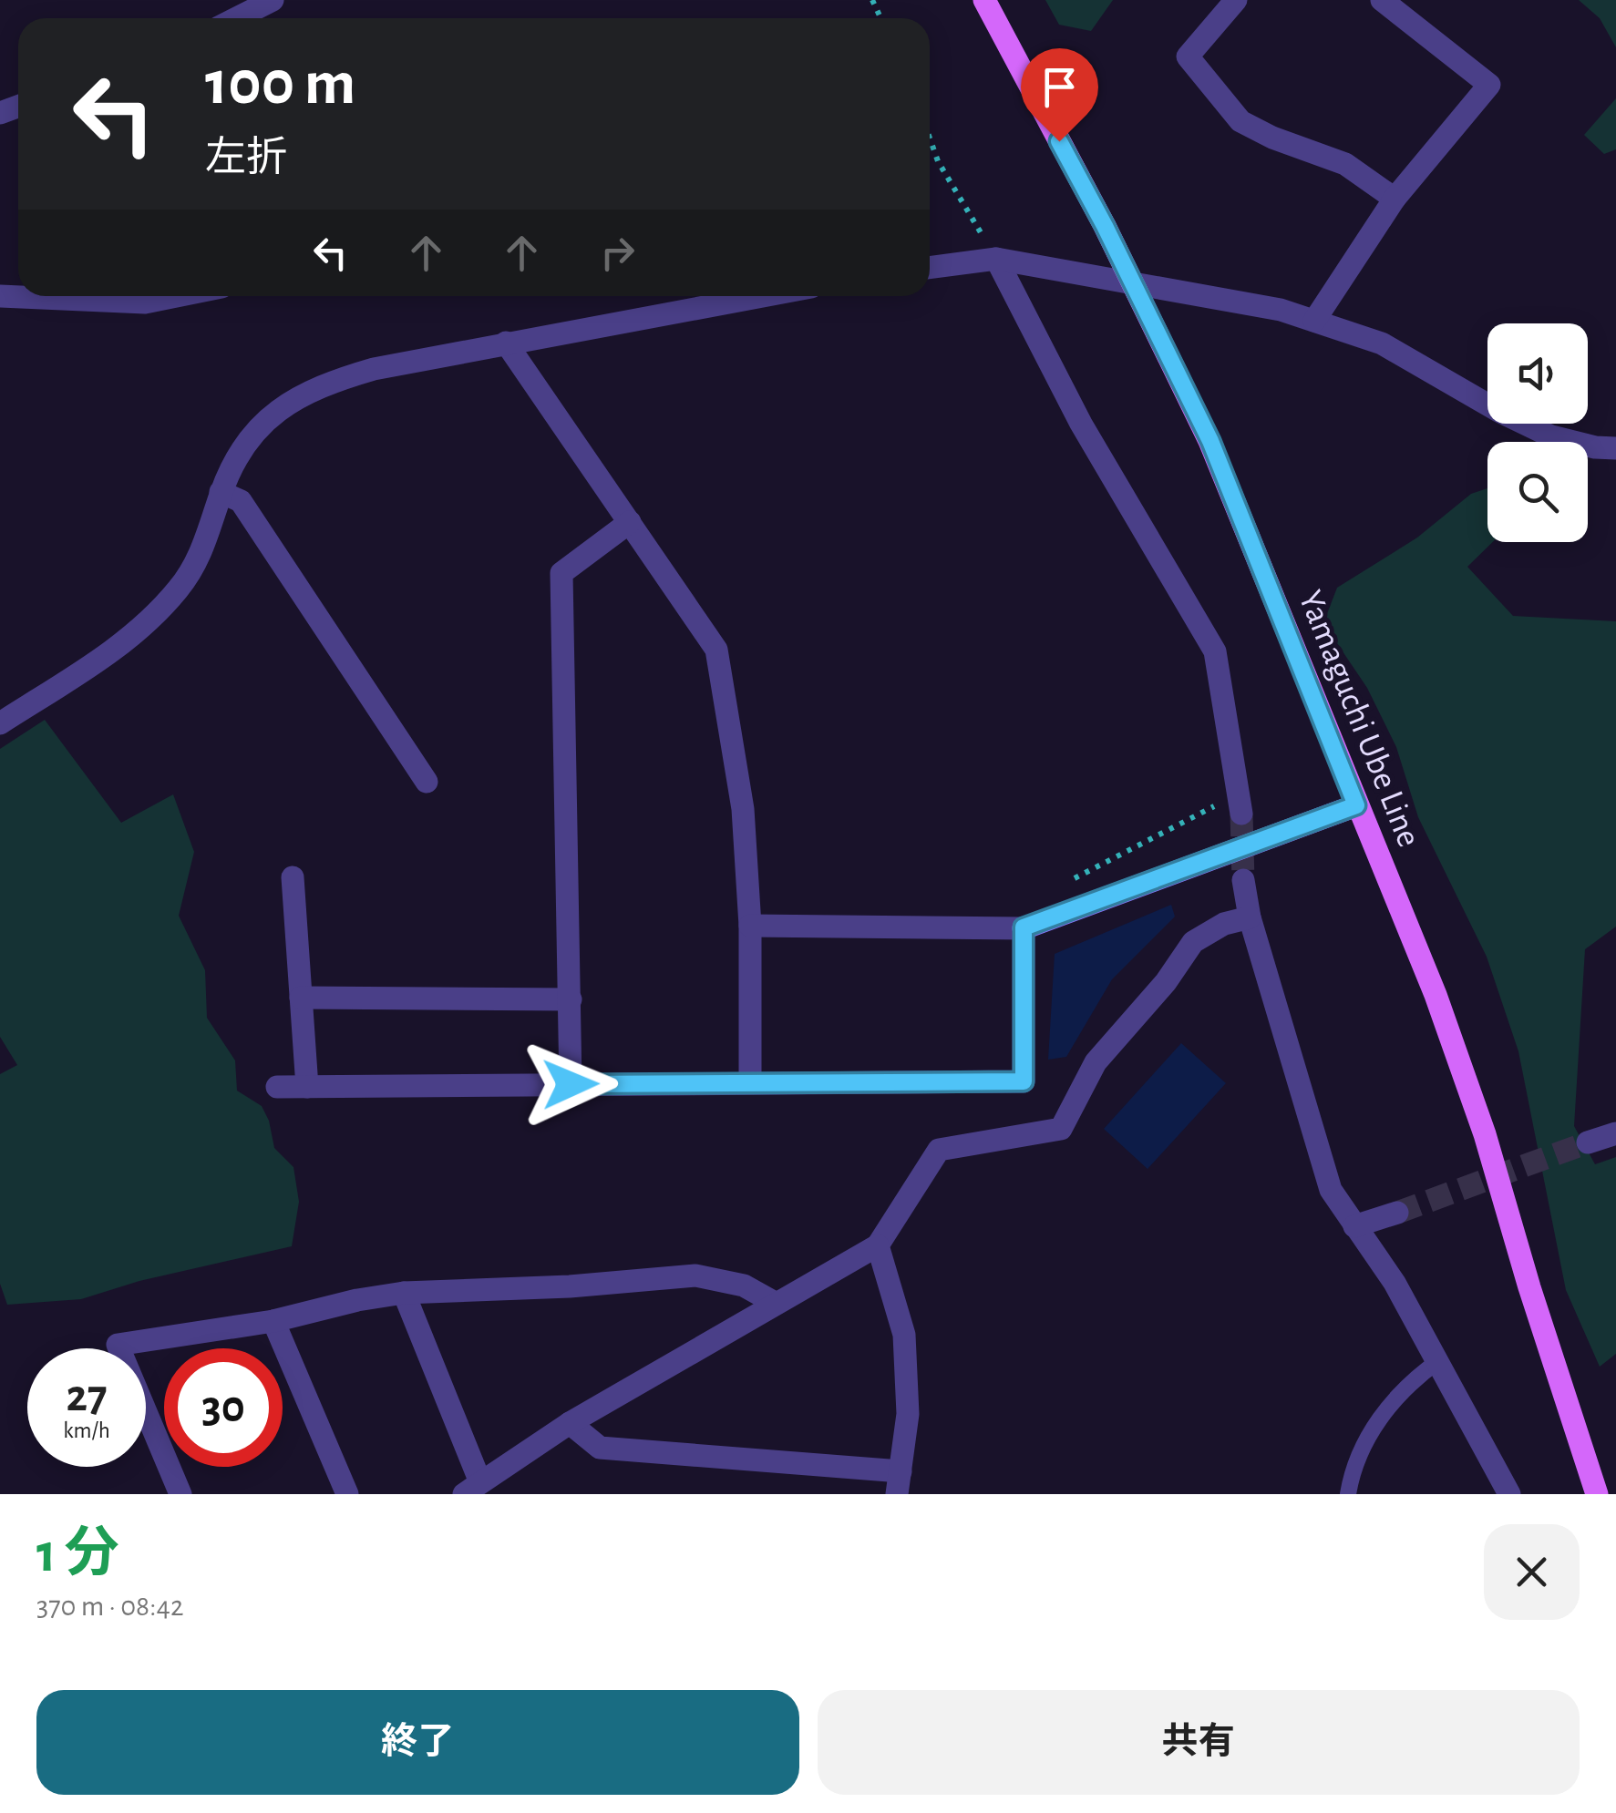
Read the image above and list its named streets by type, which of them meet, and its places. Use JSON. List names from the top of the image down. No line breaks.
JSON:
{"streets":{"main road":["Yamaguchi Ube Line"]},"page":{"turn":["100 m","左折"],"speed":"27 km/h","limit":"30","heading":["1 分","370 m · 08:42"],"buttons":["終了","共有"]}}
